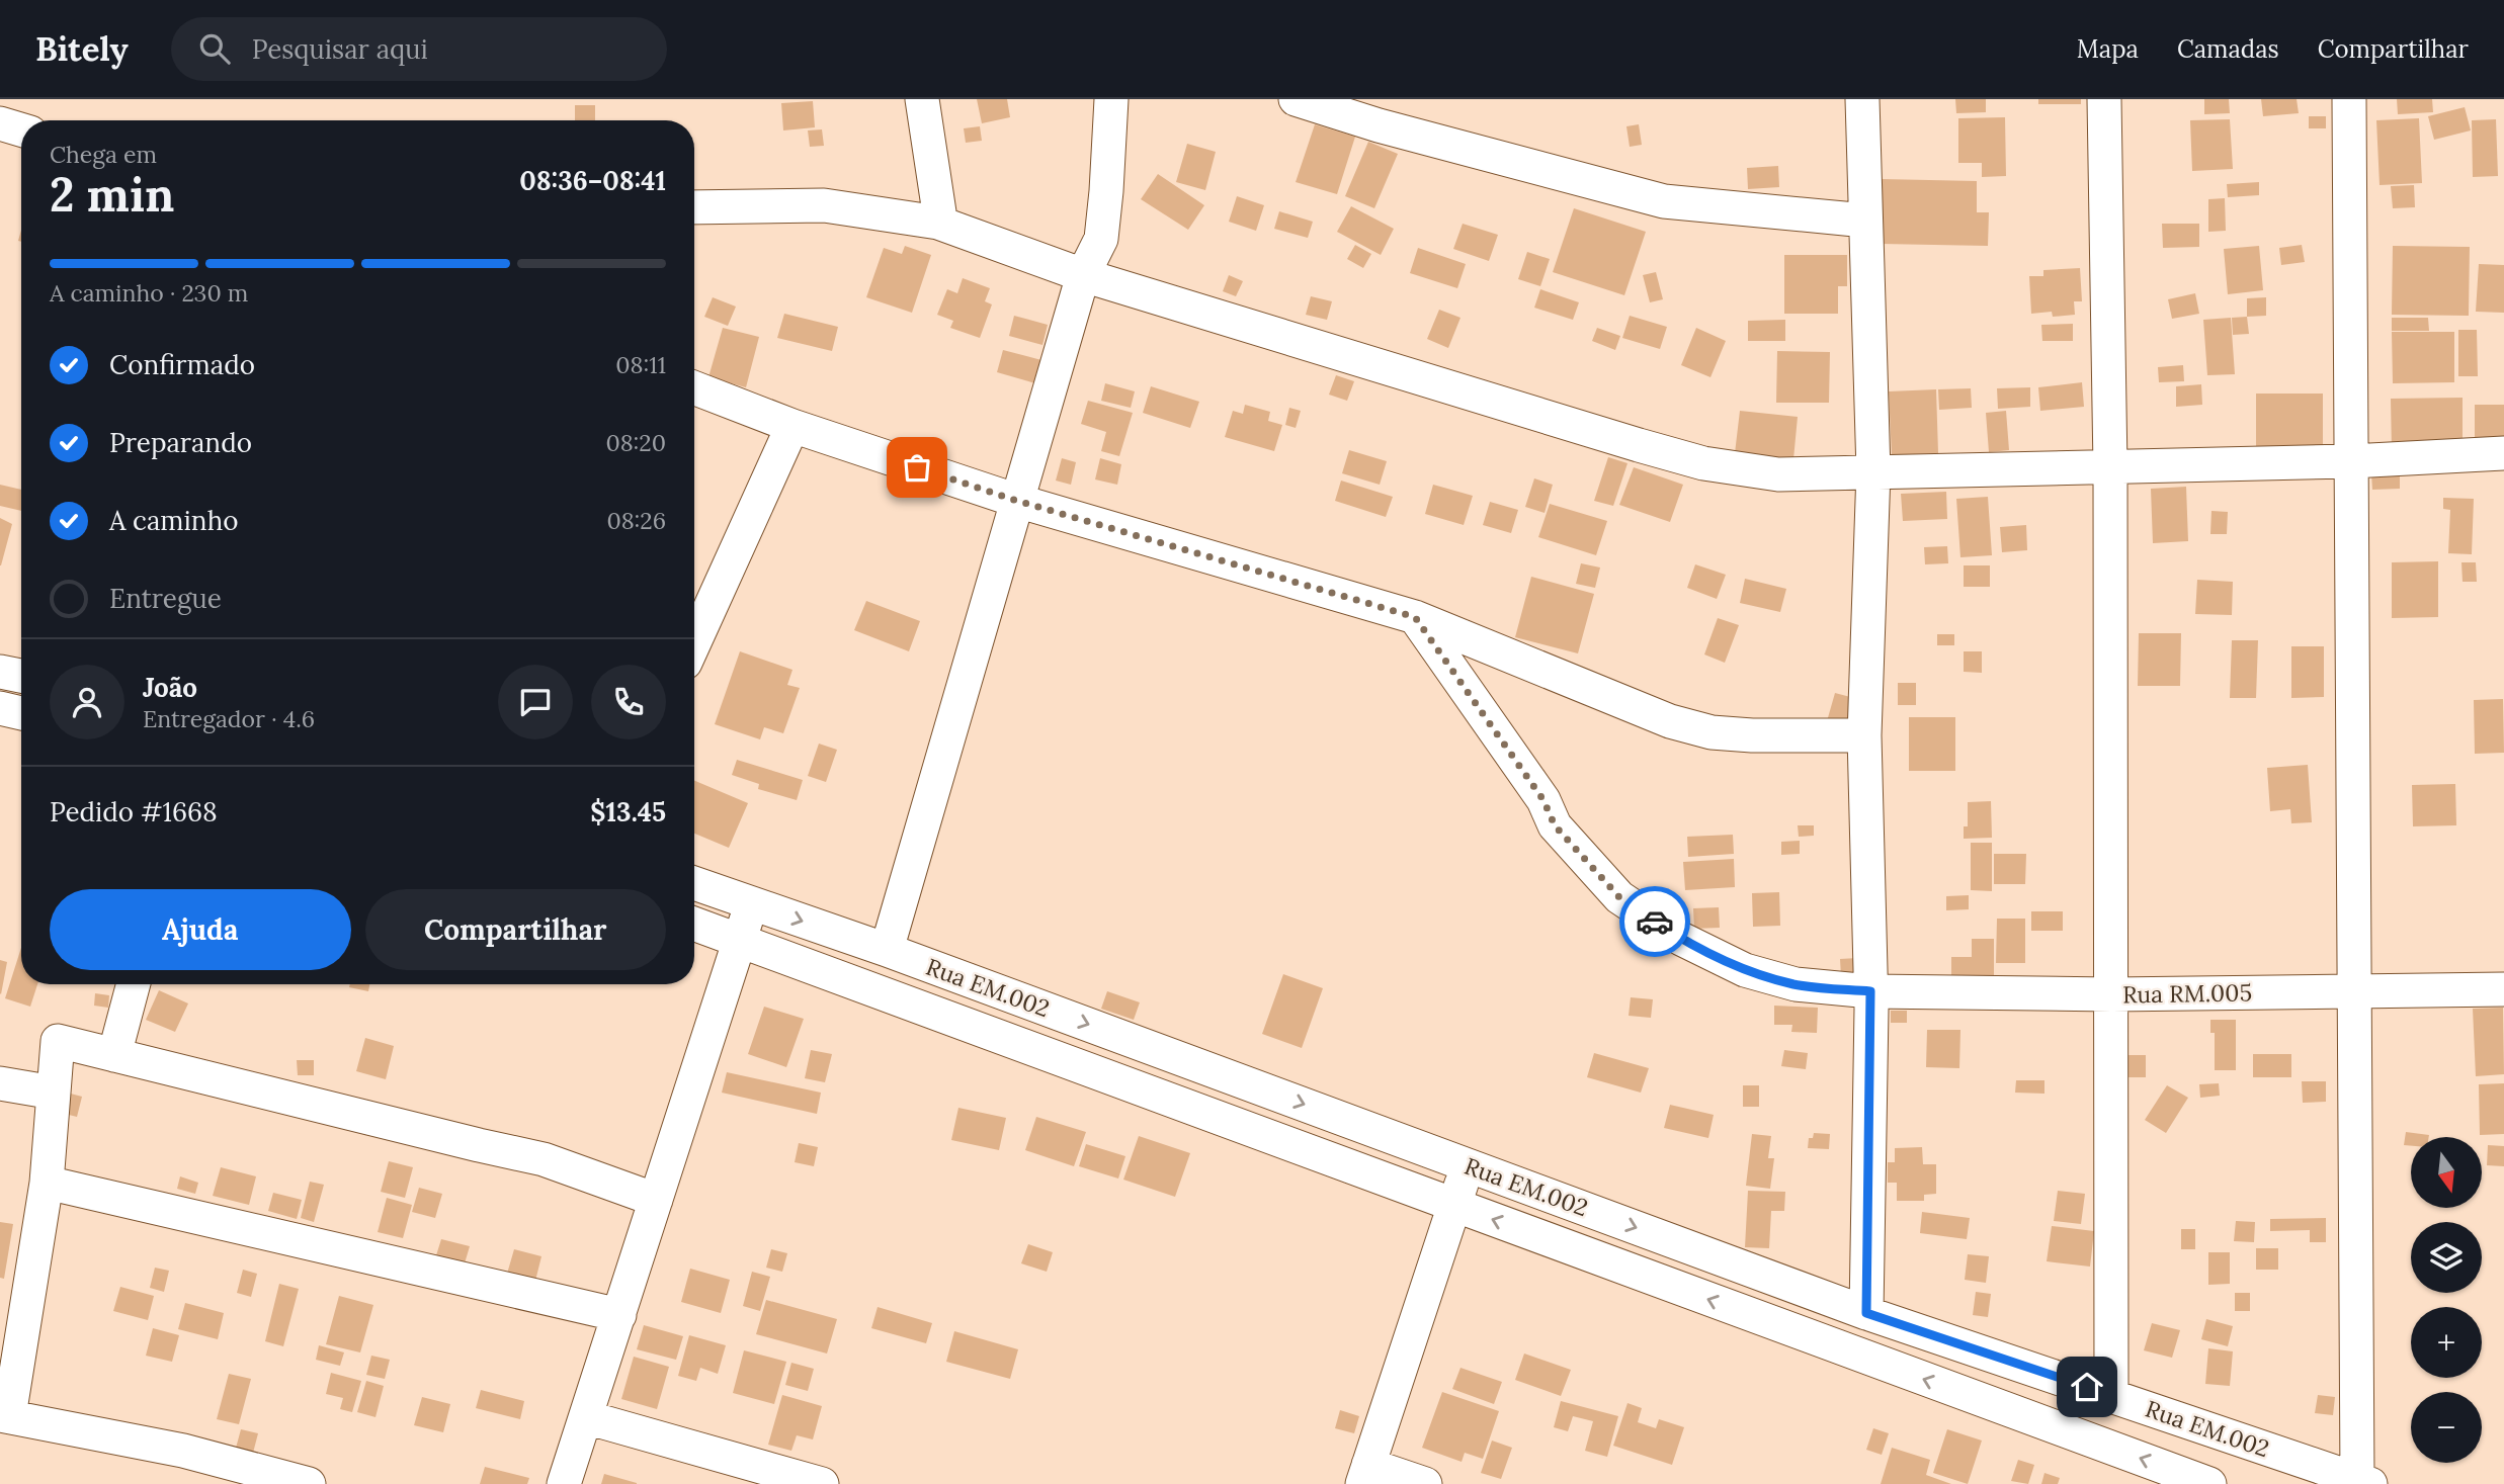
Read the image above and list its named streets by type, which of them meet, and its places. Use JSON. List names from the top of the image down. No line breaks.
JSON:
{"streets":{"street":["Rua EM.002","Rua RM.005"]},"north":"bottom","page":{"header":"Bitely","search":"Pesquisar aqui","nav":["Mapa","Camadas","Compartilhar"],"heading":["2 min","Chega em","08:36–08:41"],"panel":["João","Entregador · 4.6","Pedido #1668","$13.45"],"bar":"A caminho · 230 m","list":[["Confirmado","08:11"],["Preparando","08:20"],["A caminho","08:26"],"Entregue"],"buttons":["Ajuda","Compartilhar"],"map_buttons":["+","−"]}}
